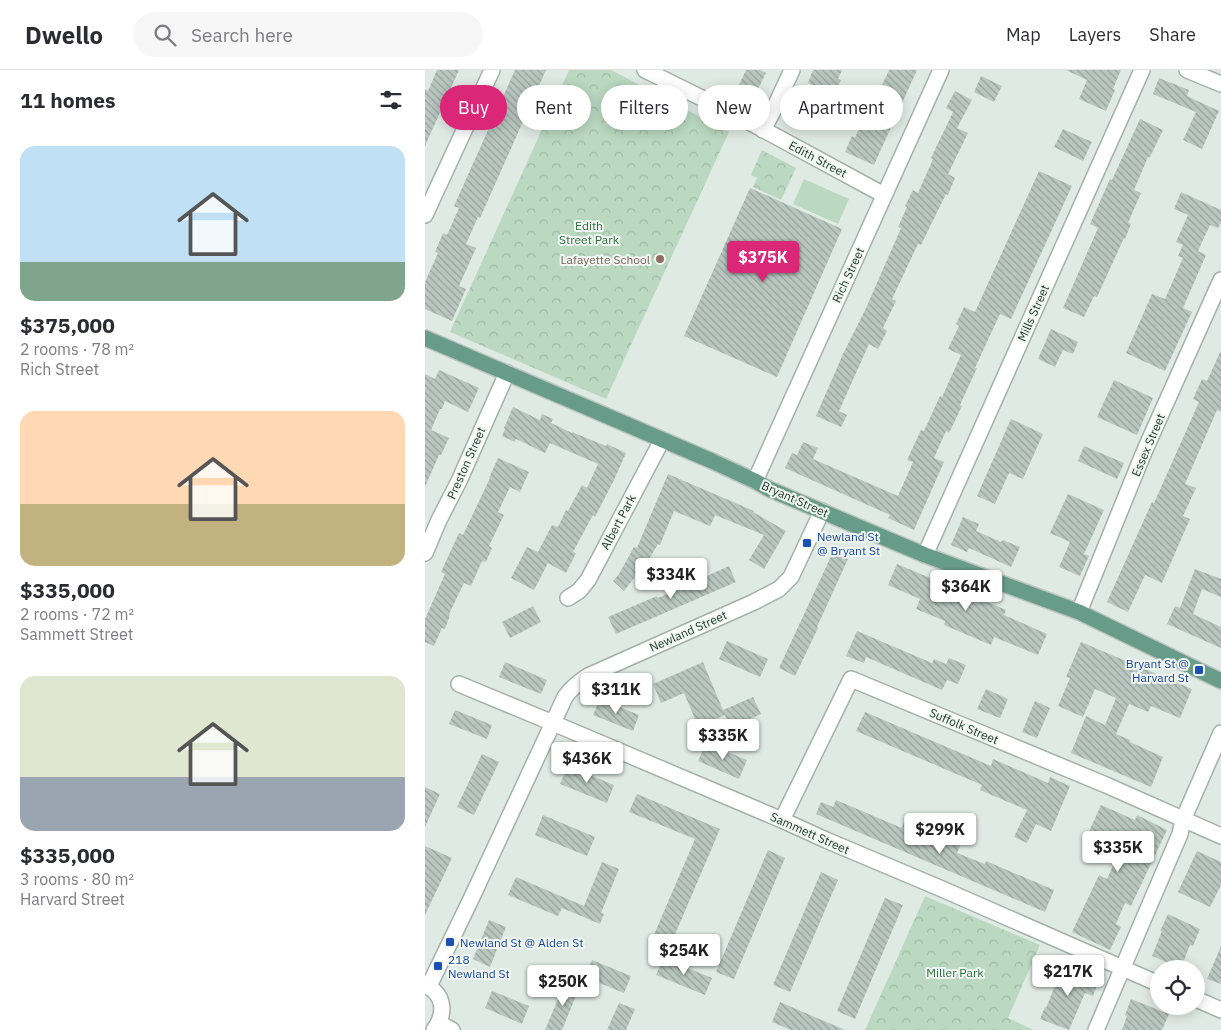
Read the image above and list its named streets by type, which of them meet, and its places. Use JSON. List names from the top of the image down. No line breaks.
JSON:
{"streets":{"main road":["Bryant Street"],"street":["Edith Street","Rich Street","Mills Street","Essex Street","Preston Street","Albert Park","Newland Street","Suffolk Street","Sammett Street"]},"crossings":[["Edith Street","Rich Street"],["Rich Street","Bryant Street"],["Mills Street","Bryant Street"],["Essex Street","Bryant Street"],["Preston Street","Bryant Street"],["Bryant Street","Albert Park"],["Bryant Street","Newland Street"],["Newland Street","Sammett Street"],["Suffolk Street","Sammett Street"]],"parks":["Edith Street Park","Miller Park"],"places":{"other":["Lafayette School"],"transit":["Newland St @ Bryant St","Bryant St @ Harvard St","Newland St @ Alden St","218 Newland St"]},"page":{"header":"Dwello","search":"Search here","nav":["Map","Layers","Share"],"heading":"11 homes","chip":["Buy","Rent","Filters","New","Apartment"],"list":[{"name":"$375,000","note":"2 rooms · 78 m² · Rich Street"},{"name":"$335,000","note":"2 rooms · 72 m² · Sammett Street"},{"name":"$335,000","note":"3 rooms · 80 m² · Harvard Street"}],"price":["$375K","$334K","$364K","$311K","$335K","$436K","$299K","$335K","$254K","$217K","$250K"]}}
